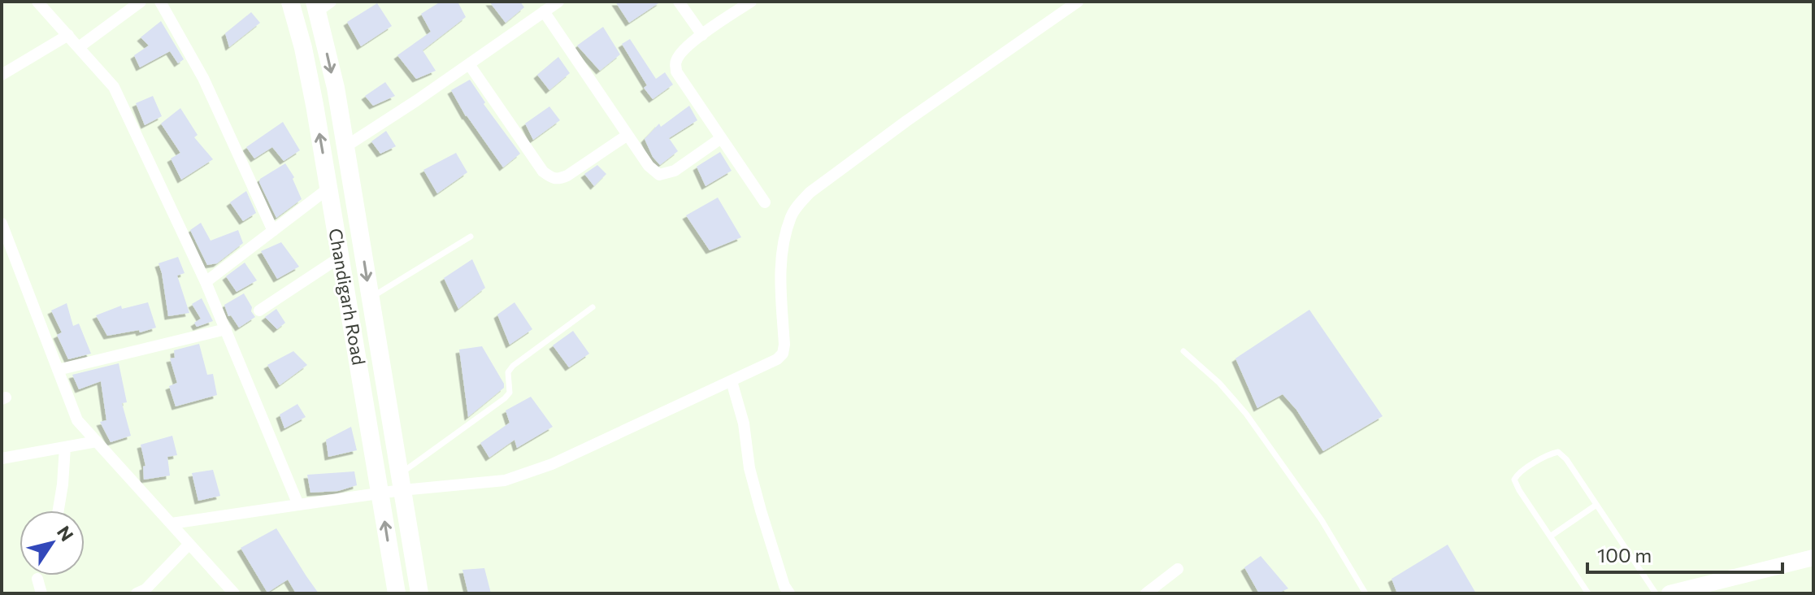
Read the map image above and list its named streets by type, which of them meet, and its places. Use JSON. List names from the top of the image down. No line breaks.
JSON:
{"streets":{"main road":["Chandigarh Road"]},"scale_bar":"100 m","north":"top right"}
